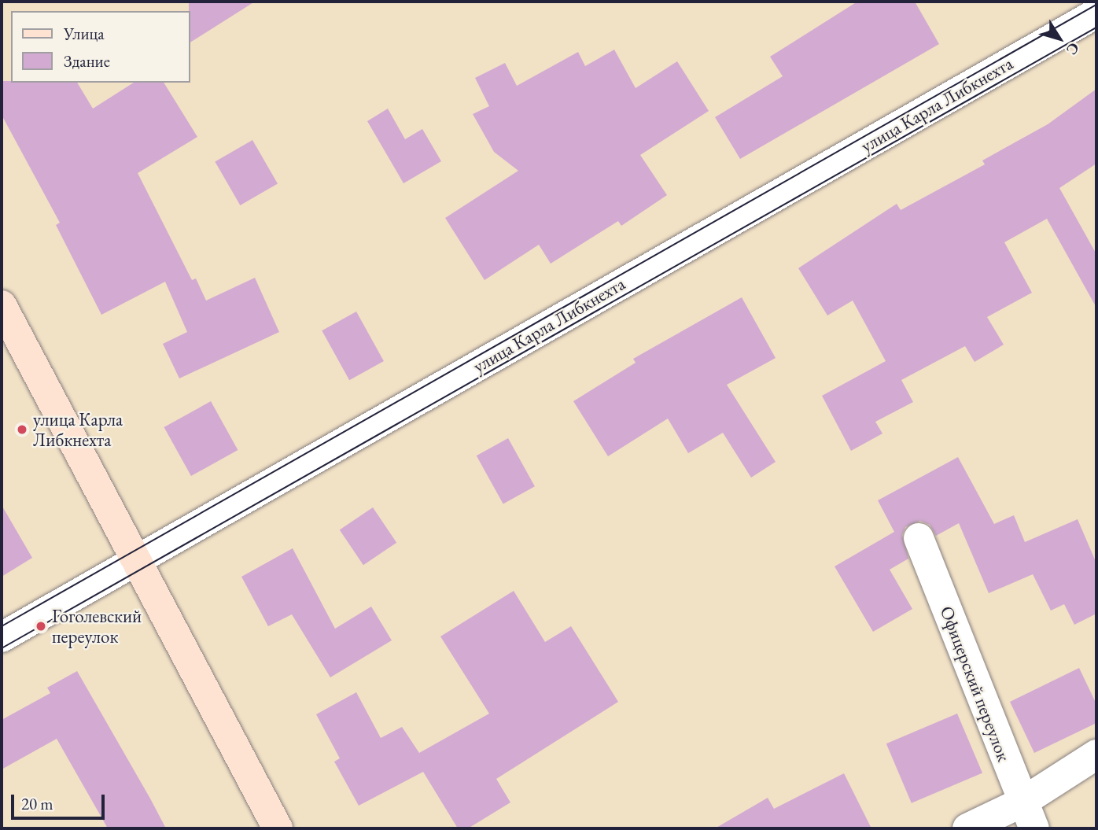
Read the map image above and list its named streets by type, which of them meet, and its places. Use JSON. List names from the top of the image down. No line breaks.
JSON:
{"streets":{"street":["улица Карла Либкнехта","Офицерский переулок"]},"places":["улица Карла Либкнехта","Гоголевский переулок"],"legend":["Улица","Здание"],"scale_bar":"20 m","north":"bottom right"}
